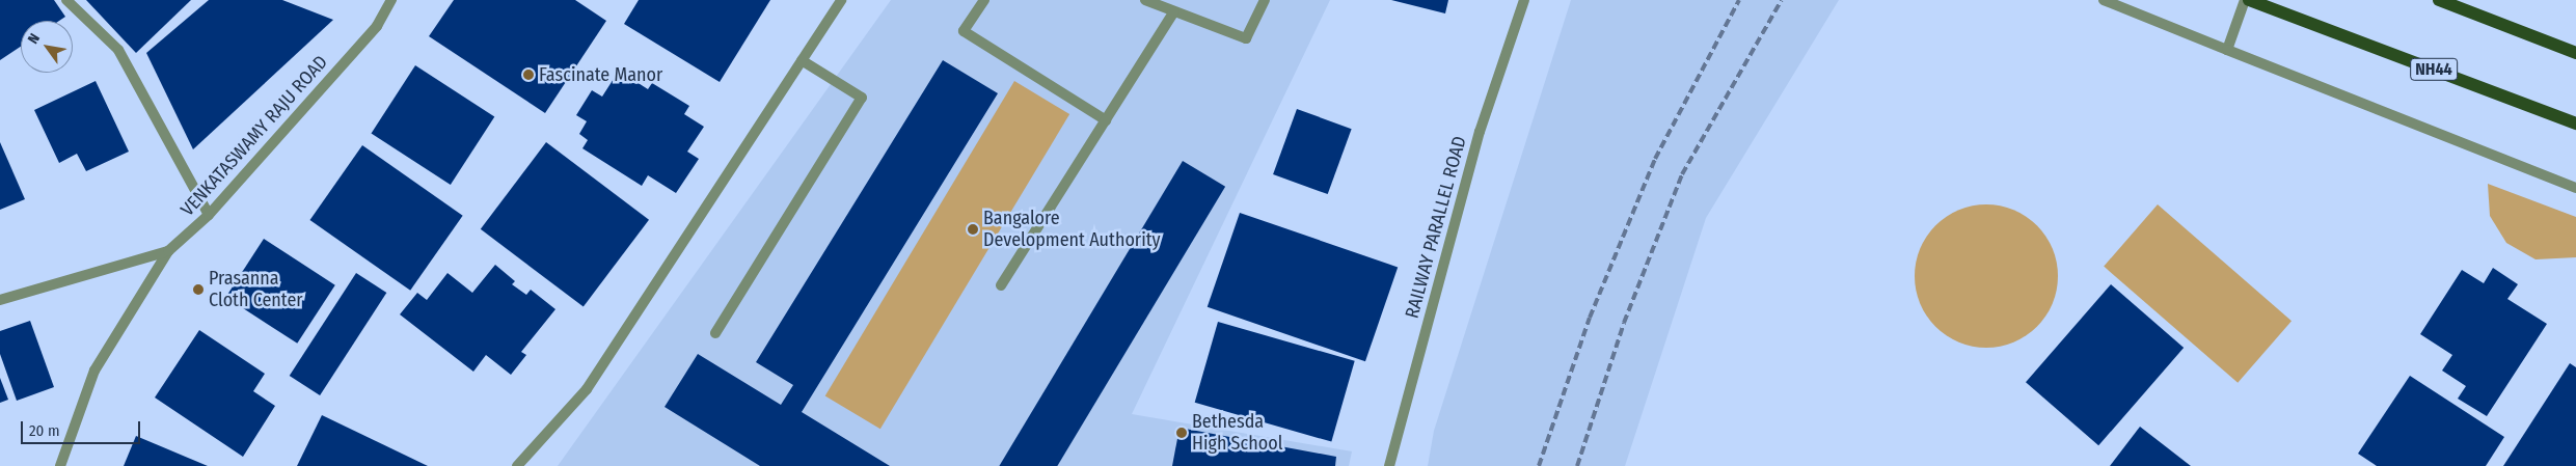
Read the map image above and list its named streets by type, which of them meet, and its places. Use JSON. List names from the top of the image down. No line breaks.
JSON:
{"streets":{"main road":["NH44"],"street":["VENKATASWAMY RAJU ROAD","RAILWAY PARALLEL ROAD"]},"places":["Fascinate Manor","Bangalore Development Authority","Prasanna Cloth Center","Bethesda High School"],"scale_bar":"20 m","north":"top left"}
